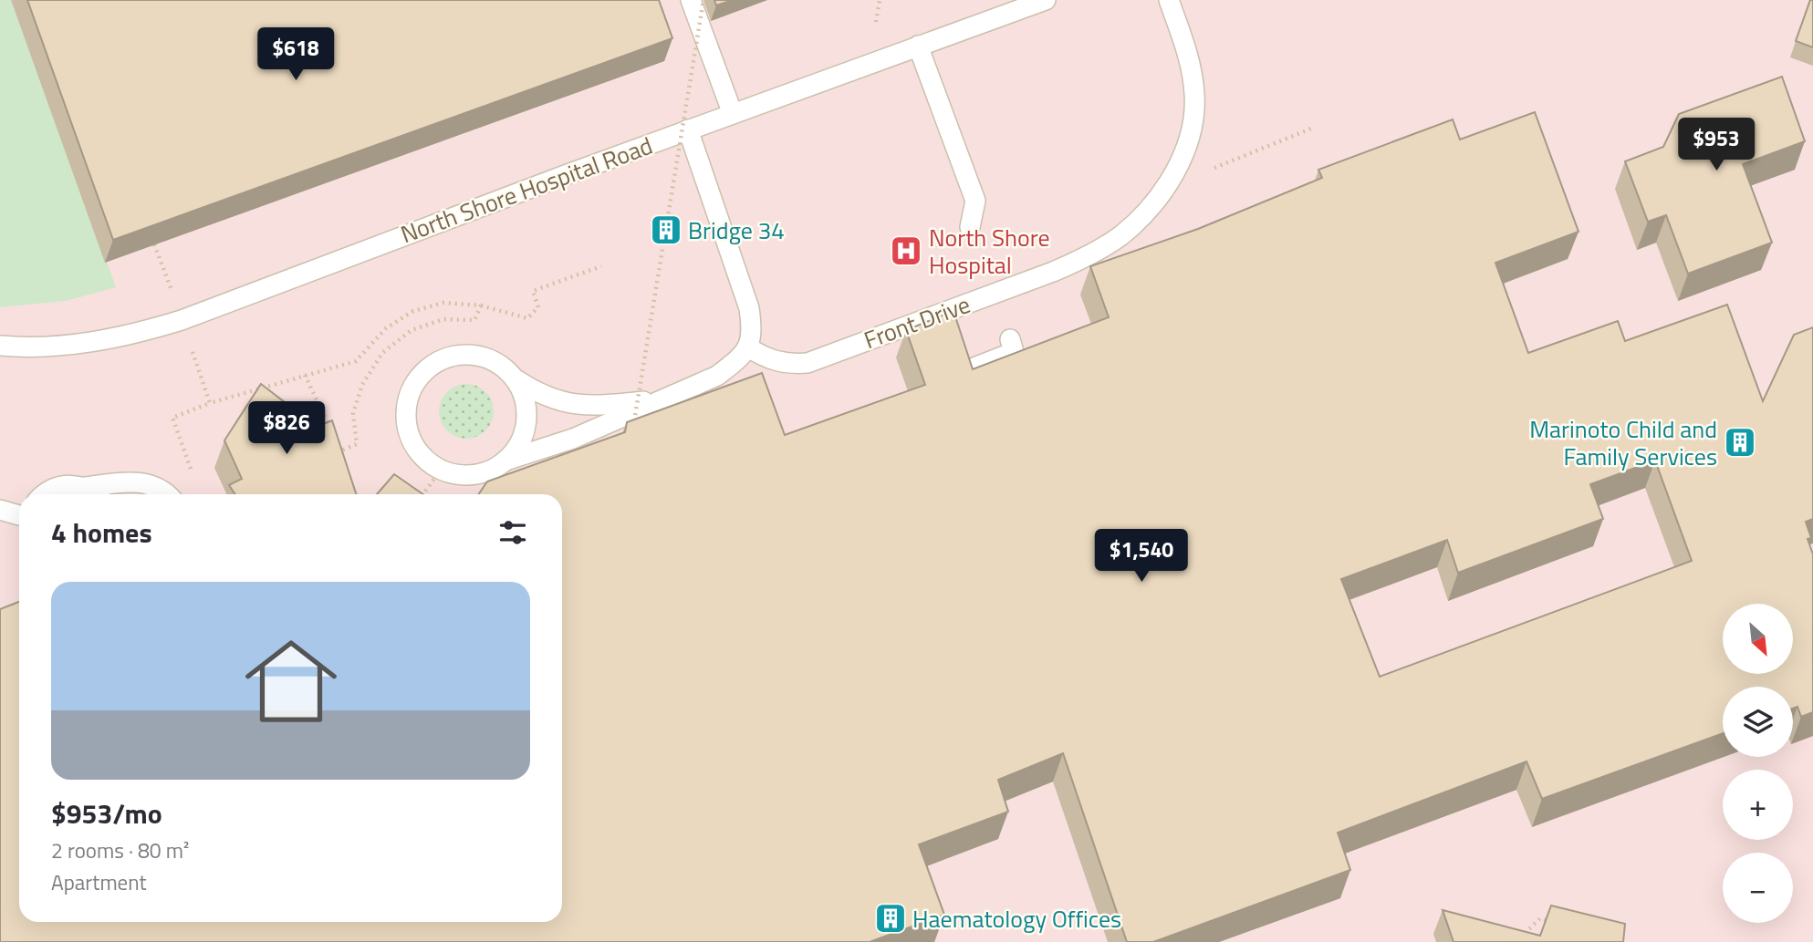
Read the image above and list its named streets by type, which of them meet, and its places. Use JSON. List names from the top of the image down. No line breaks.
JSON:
{"streets":{"lane":["North Shore Hospital Road","Front Drive"]},"places":{"building":["Bridge 34","Marinoto Child and Family Services","Haematology Offices"],"hospital":["North Shore Hospital"]},"north":"bottom right","page":{"price":["$618","$953","$826","$1,540"],"heading":"4 homes","list":[{"name":"$953/mo","note":"2 rooms · 80 m² · Apartment"}],"map_buttons":["+","−"]}}
